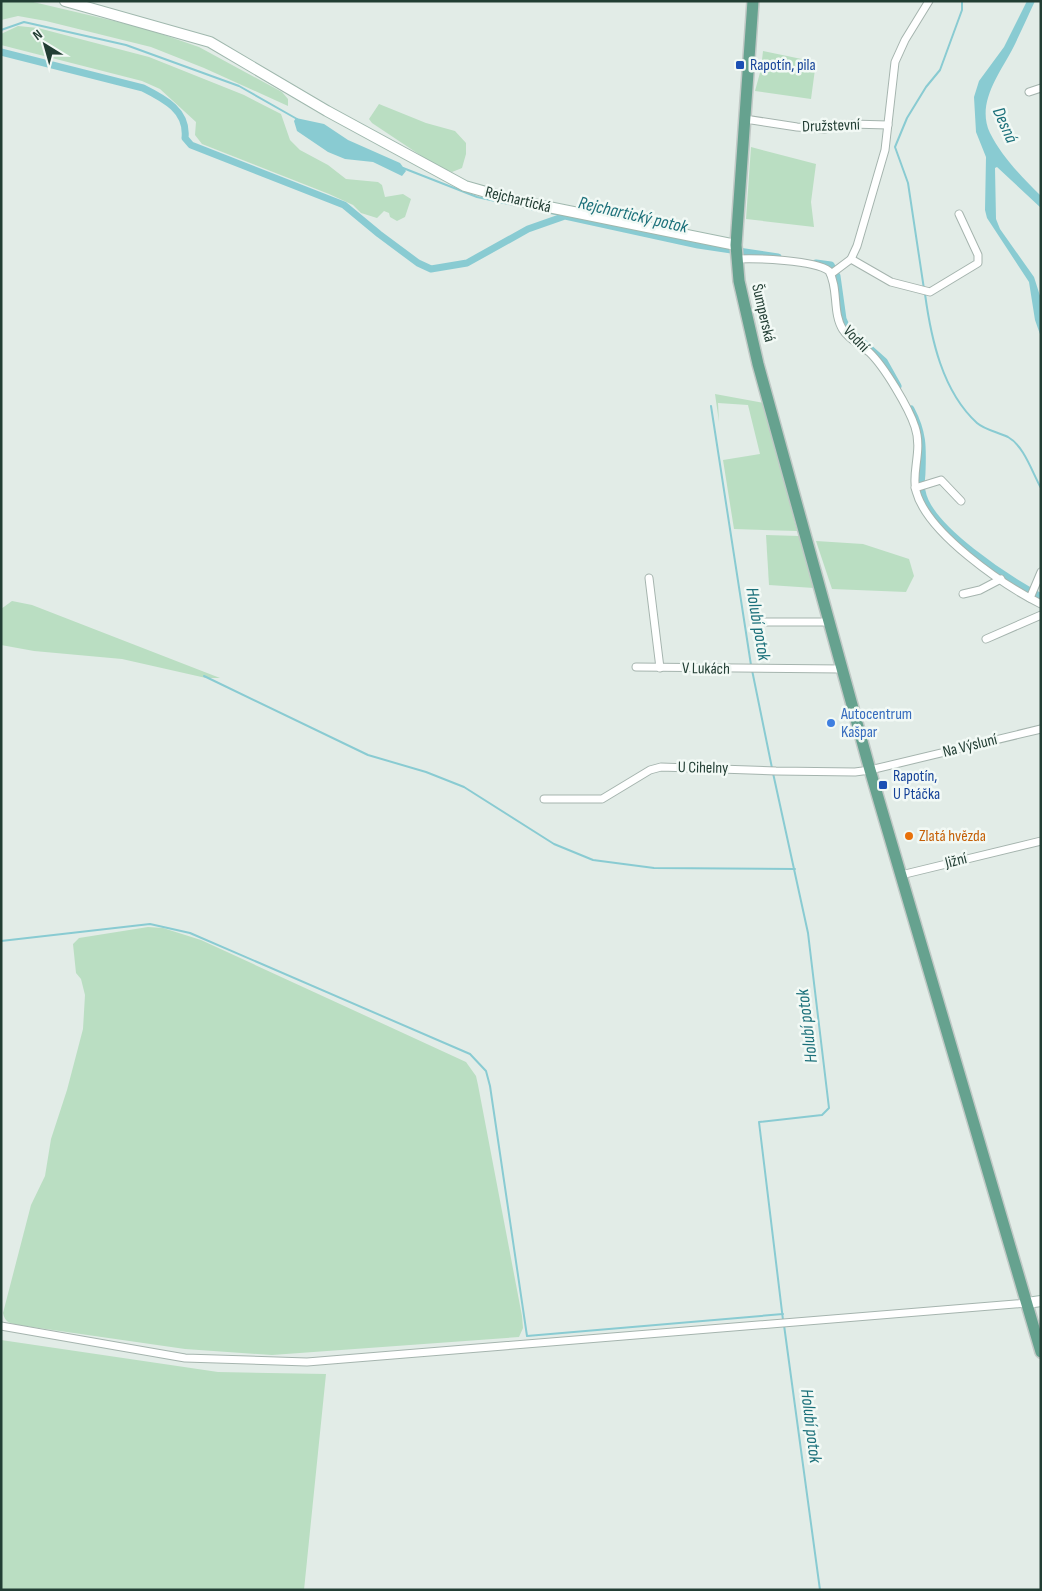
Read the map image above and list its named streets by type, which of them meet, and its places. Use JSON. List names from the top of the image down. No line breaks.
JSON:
{"streets":{"main road":["Šumperská"],"street":["Družstevní","Rejchartická","Vodní","V Lukách","Na Výsluní","U Cihelny","Jižní"]},"crossings":[["Družstevní","Šumperská"],["Rejchartická","Šumperská"],["Šumperská","V Lukách"],["Šumperská","Na Výsluní"],["Šumperská","U Cihelny"],["Šumperská","Jižní"],["Na Výsluní","U Cihelny"]],"water":["Desná","Rejchartický potok","Holubí potok"],"places":{"transit":["Rapotín, pila","Rapotín, U Ptáčka"],"other":["Autocentrum Kašpar","Zlatá hvězda"]},"north":"top left"}
